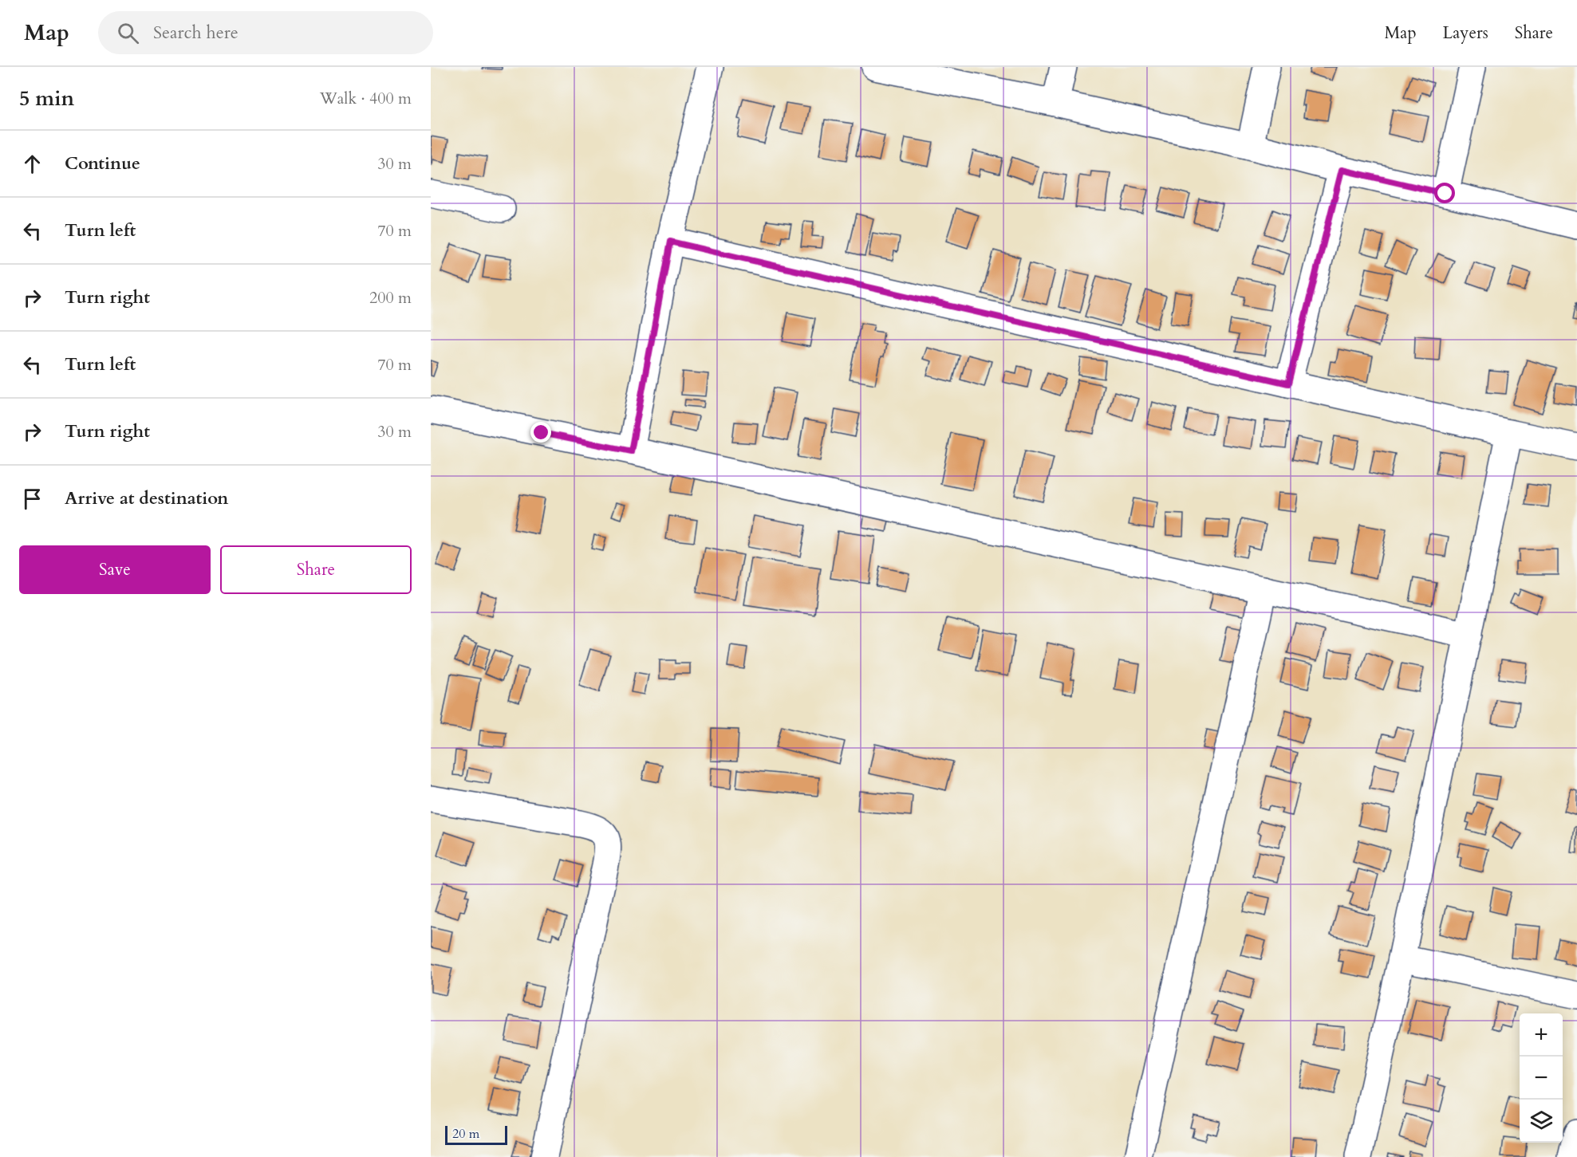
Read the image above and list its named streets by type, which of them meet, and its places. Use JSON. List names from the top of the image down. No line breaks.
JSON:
{"scale_bar":"20 m","page":{"header":"Map","search":"Search here","nav":["Map","Layers","Share"],"heading":["5 min","Walk · 400 m"],"list":[["Continue","30 m"],["Turn left","70 m"],["Turn right","200 m"],["Turn left","70 m"],["Turn right","30 m"],"Arrive at destination"],"buttons":["Save","Share"],"map_buttons":["+","−"],"scale":"20 m"}}
